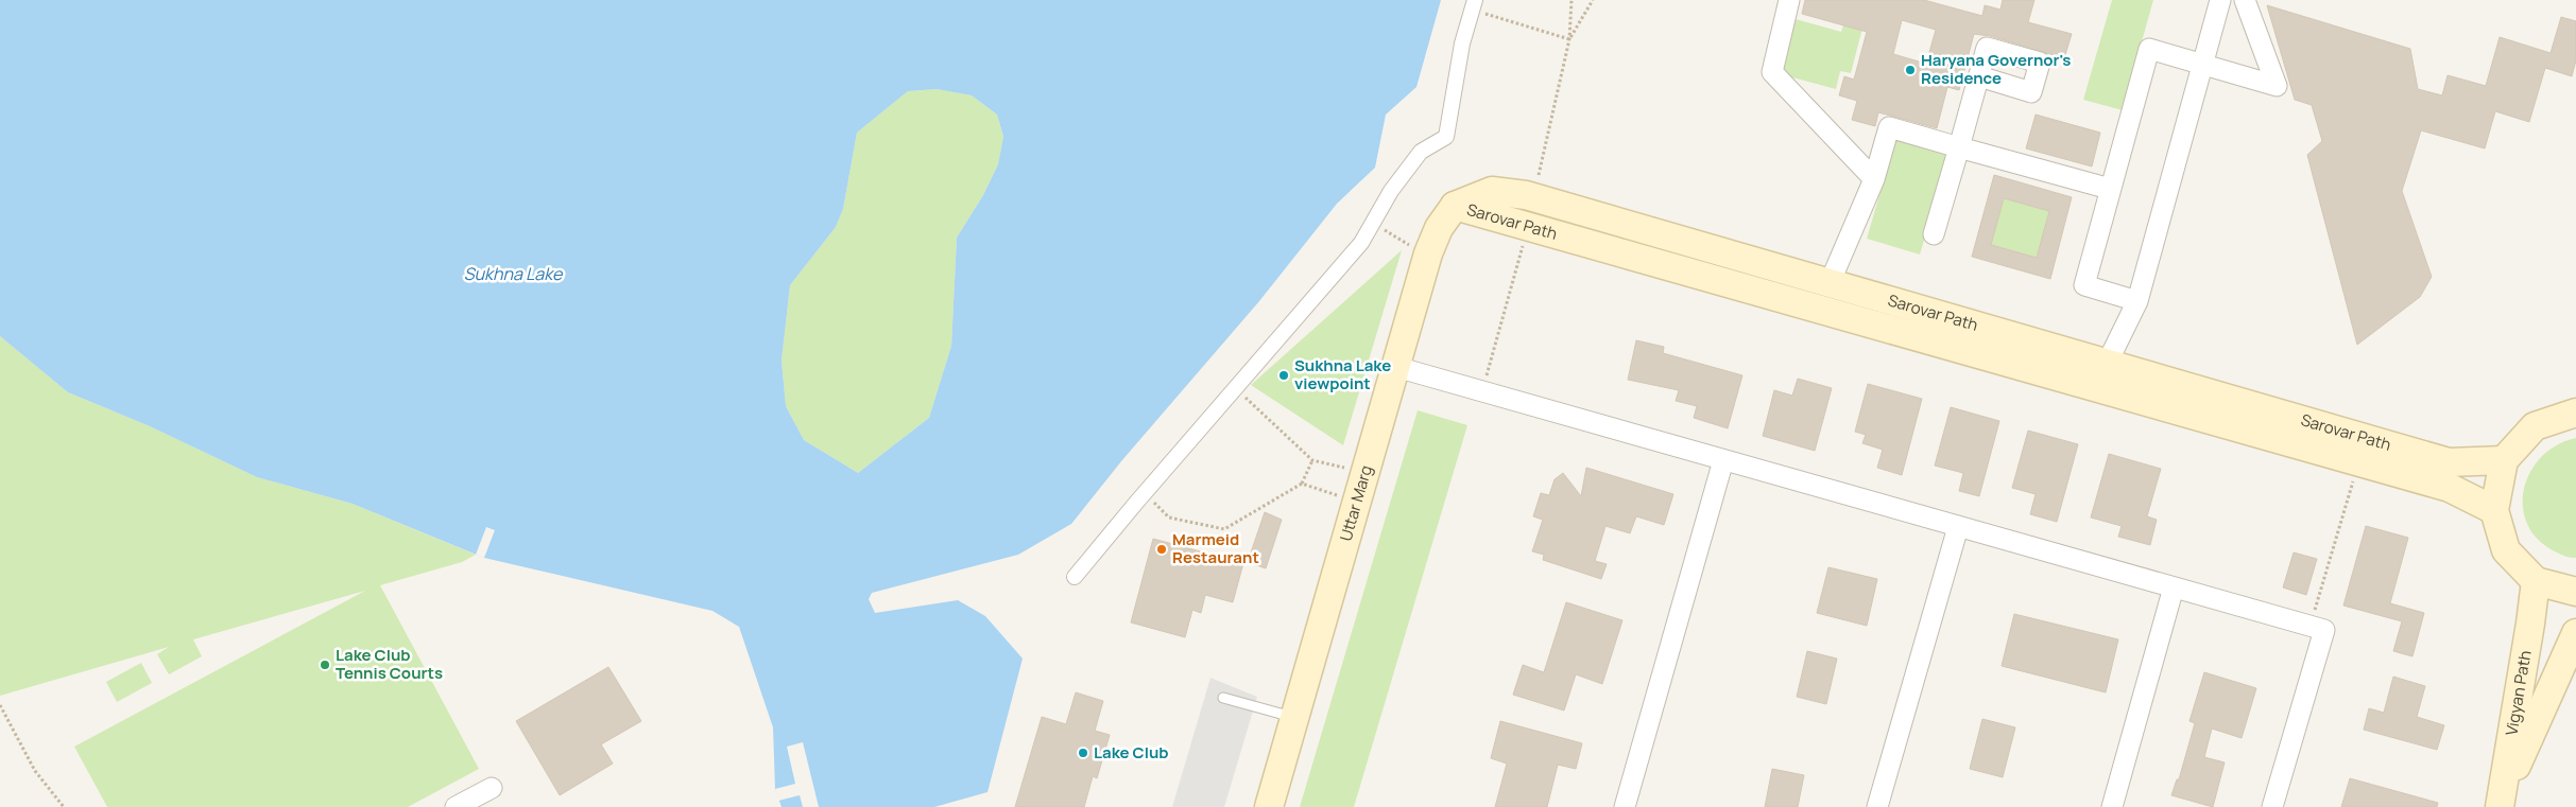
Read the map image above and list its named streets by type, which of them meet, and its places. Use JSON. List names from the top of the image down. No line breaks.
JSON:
{"streets":{"main road":["Sarovar Path","Uttar Marg","Vigyan Path"]},"crossings":[["Sarovar Path","Uttar Marg"]],"water":["Sukhna Lake"],"places":["Haryana Governor's Residence","Sukhna Lake viewpoint","Marmeid Restaurant","Lake Club Tennis Courts","Lake Club"]}
